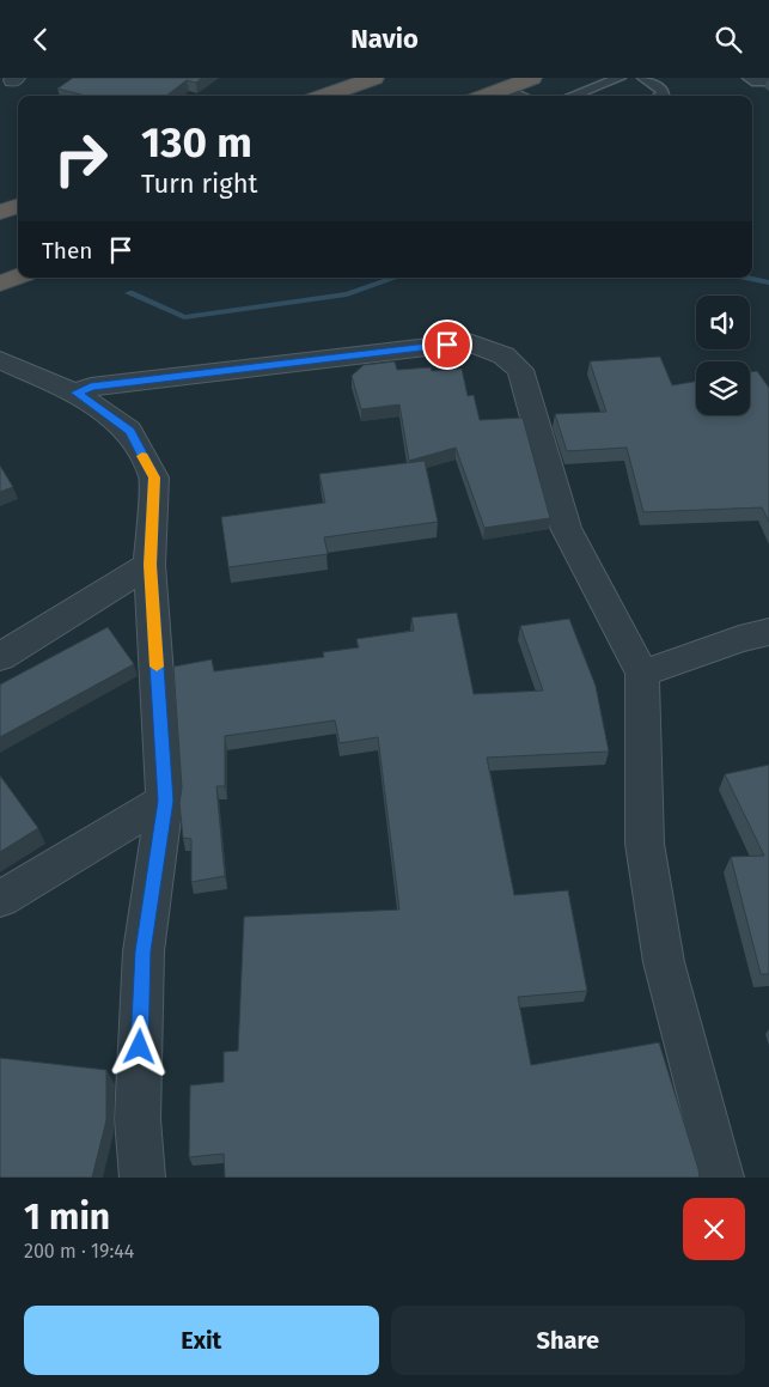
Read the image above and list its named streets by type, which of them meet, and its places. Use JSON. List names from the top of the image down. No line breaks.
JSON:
{"page":{"header":"Navio","turn":["130 m","Turn right"],"then":"Then","heading":["1 min","200 m · 19:44"],"buttons":["Exit","Share"]}}
